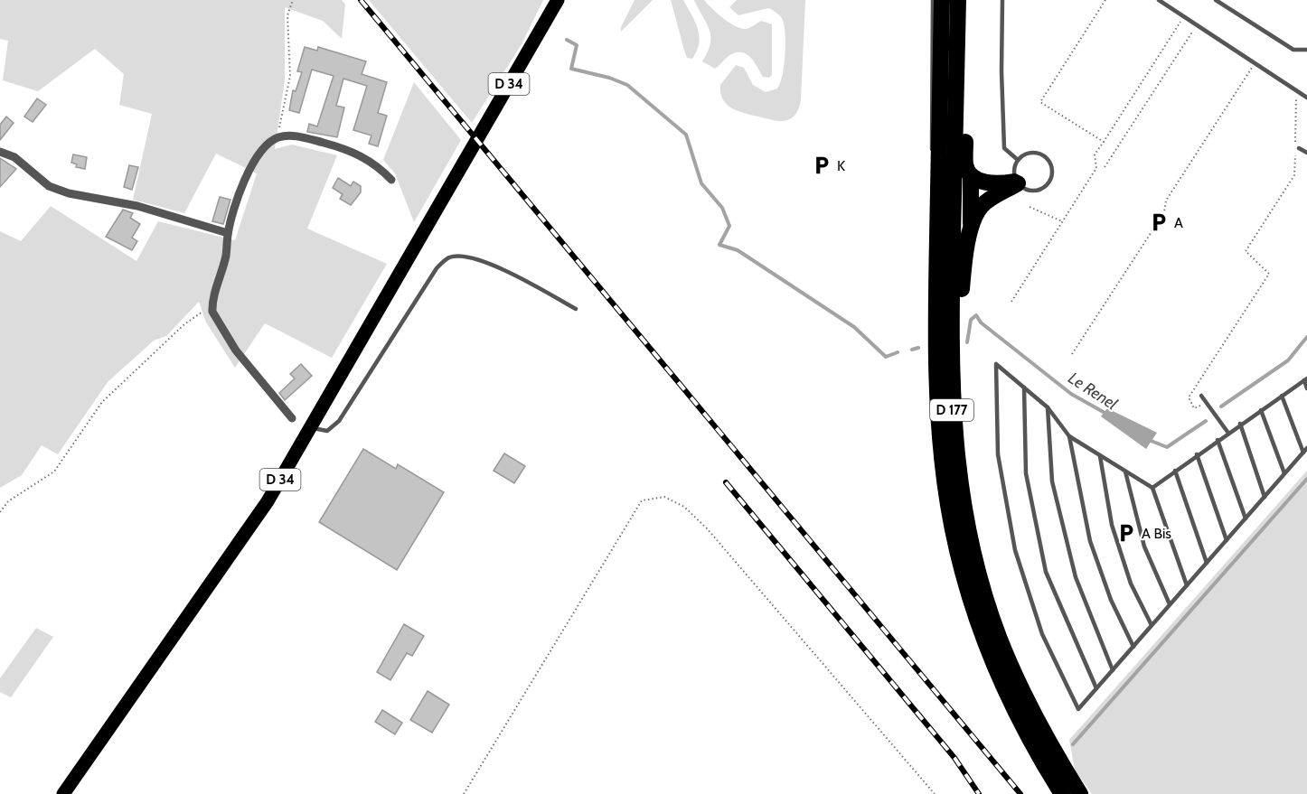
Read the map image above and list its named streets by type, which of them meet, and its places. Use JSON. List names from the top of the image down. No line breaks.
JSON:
{"streets":{"highway":["D 177"],"main road":["D 34"]},"water":["Le Renel"],"places":{"parking":["K","A","A Bis"]}}
